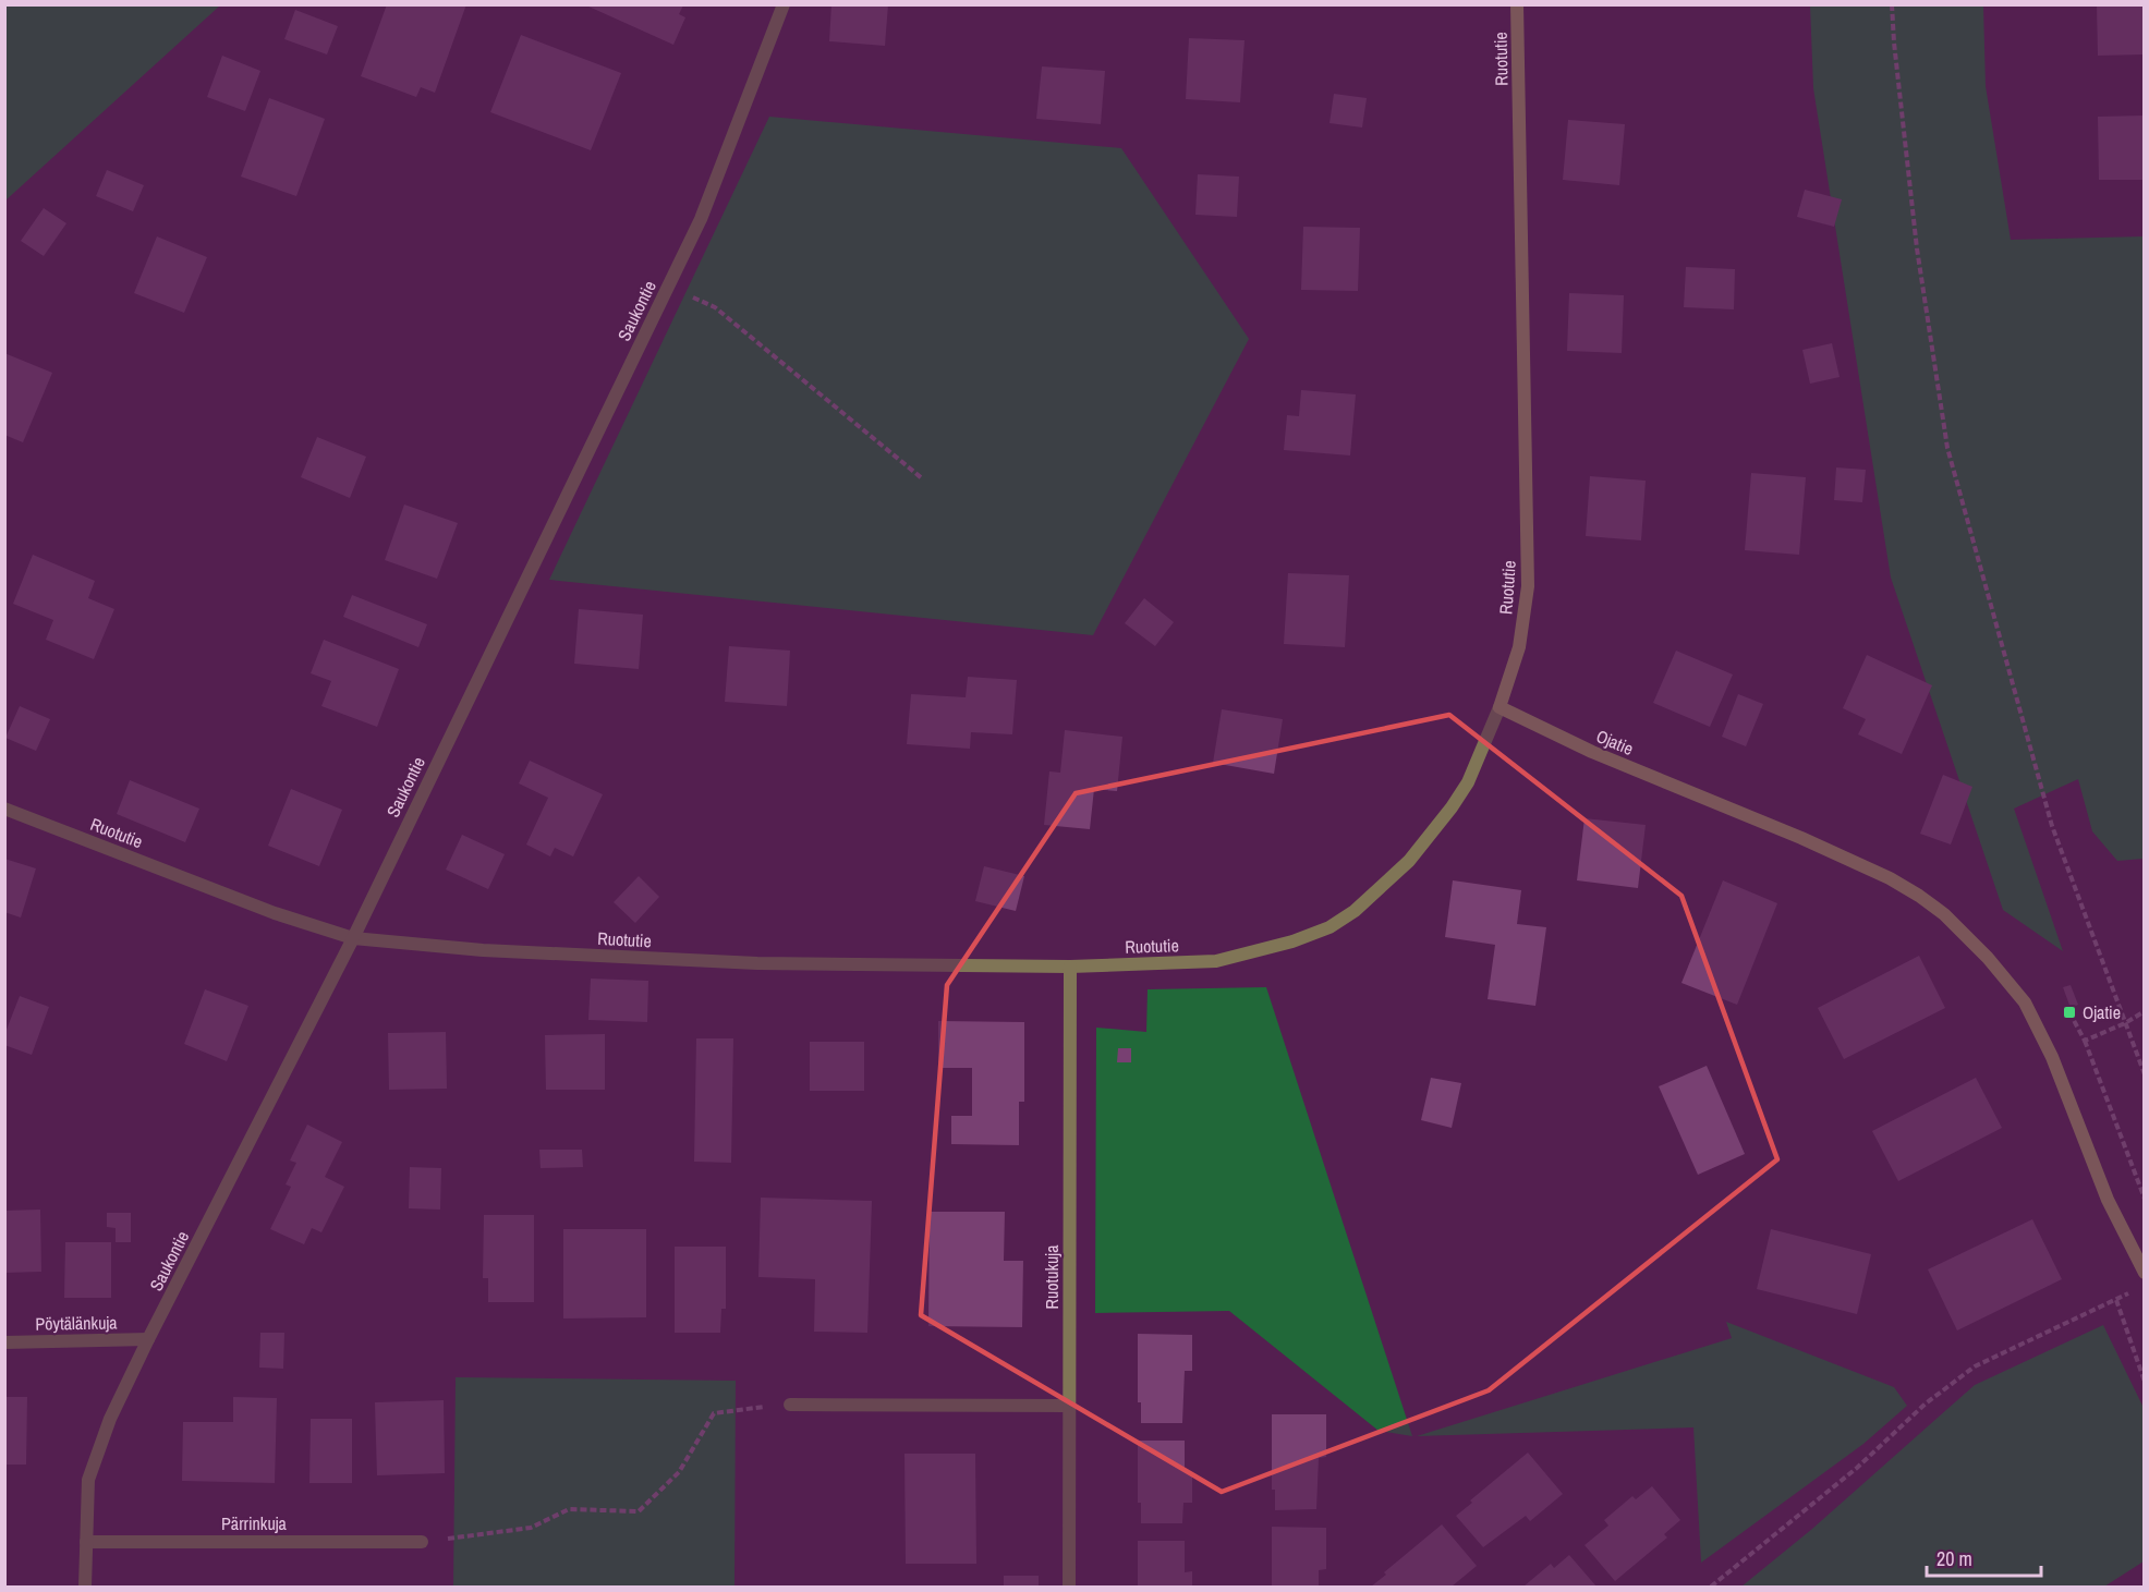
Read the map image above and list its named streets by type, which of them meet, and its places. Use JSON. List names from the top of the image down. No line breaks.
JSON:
{"streets":{"street":["Ruotutie","Saukontie","Ojatie","Ruotukuja","Pöytälänkuja","Pärrinkuja"]},"crossings":[["Ruotutie","Saukontie"],["Ruotutie","Ojatie"],["Ruotutie","Ruotukuja"],["Saukontie","Pöytälänkuja"],["Saukontie","Pärrinkuja"]],"places":{"transit":["Ojatie"]},"scale_bar":"20 m"}
